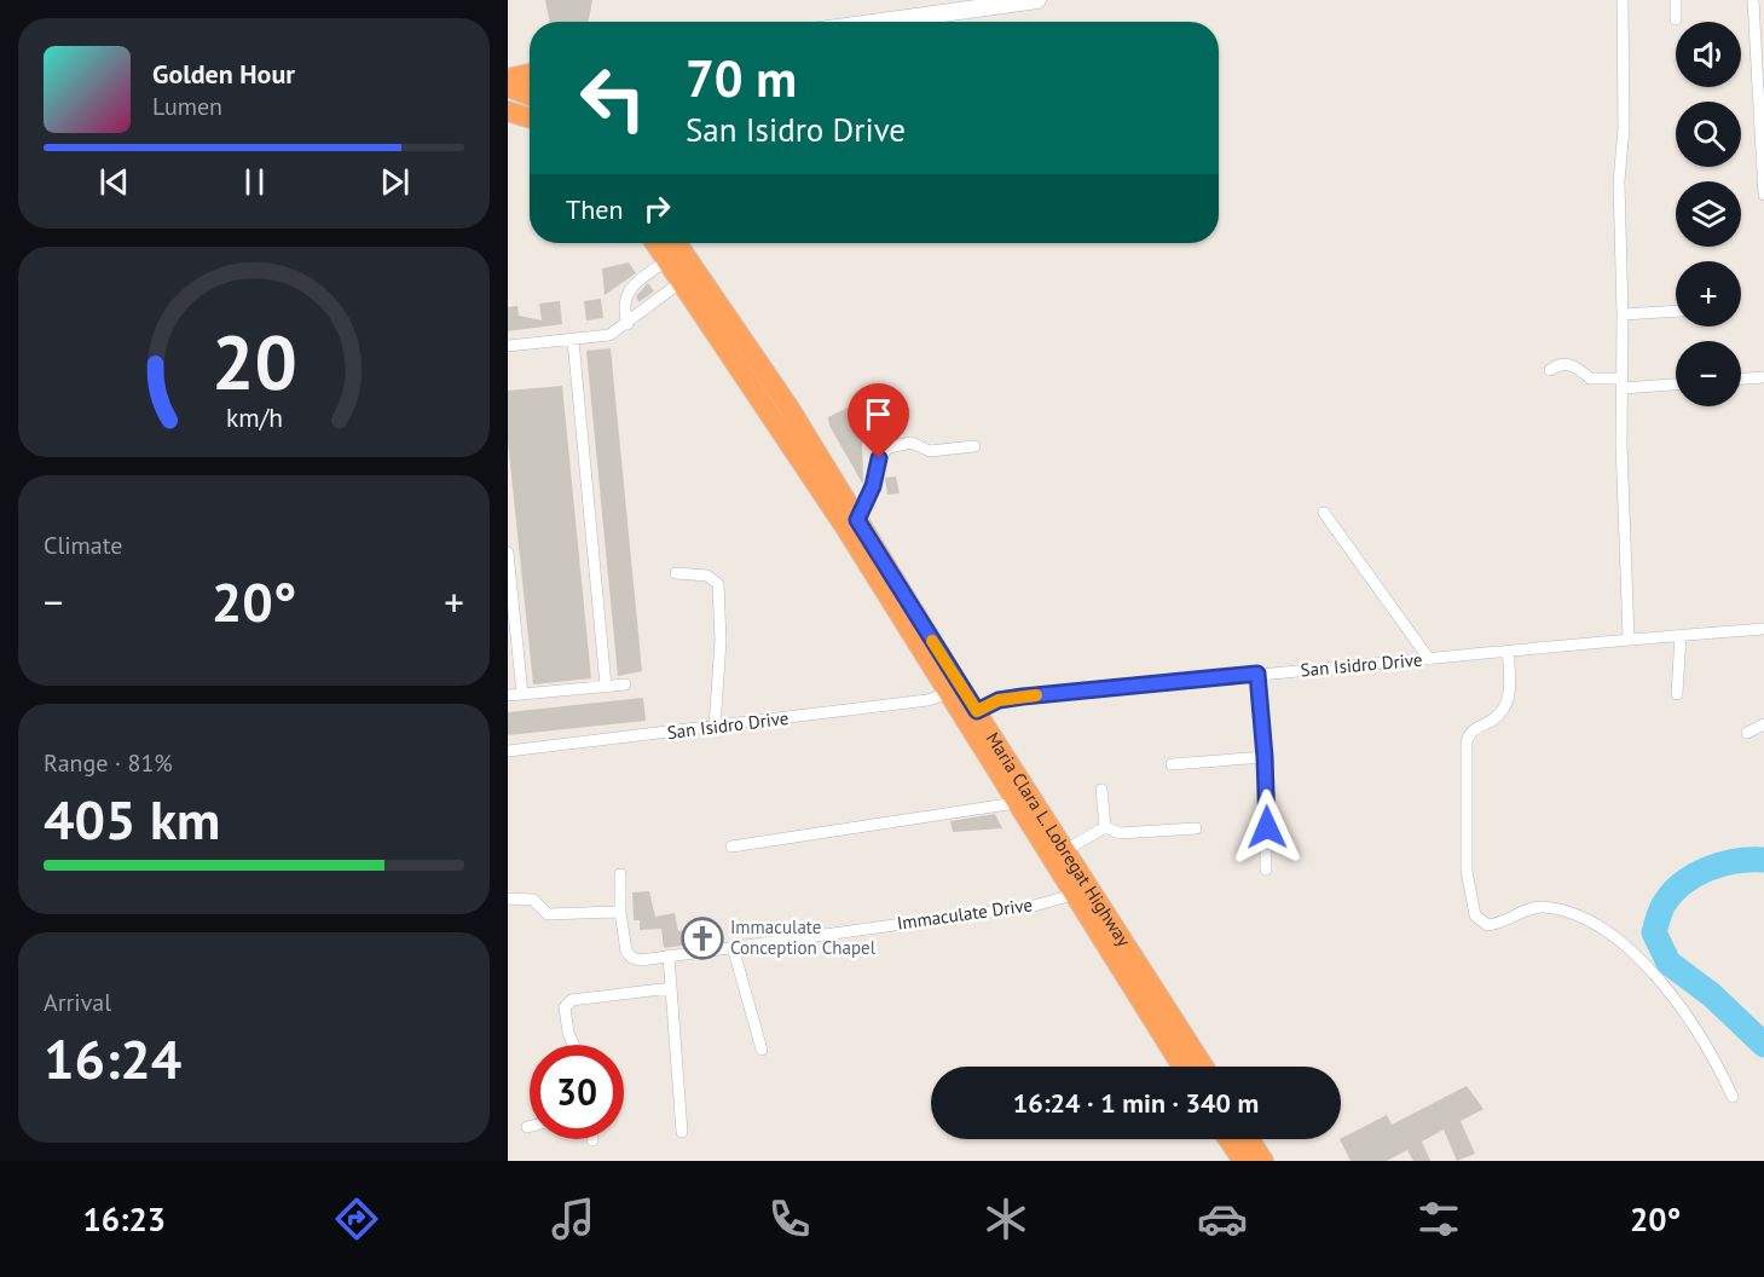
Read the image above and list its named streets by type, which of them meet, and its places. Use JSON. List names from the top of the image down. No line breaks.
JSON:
{"streets":{"highway":["Maria Clara L. Lobregat Highway"],"street":["San Isidro Drive","Immaculate Drive"]},"crossings":[["San Isidro Drive","Maria Clara L. Lobregat Highway"],["Maria Clara L. Lobregat Highway","Immaculate Drive"]],"places":{"church":["Immaculate Conception Chapel"]},"page":{"map_buttons":["+","−"],"turn":["70 m","San Isidro Drive"],"song":["Golden Hour","Lumen"],"then":"Then","tile":["Climate",["Range · 81%","405 km"],["Arrival","16:24"]],"heat":["−","20°","+"],"limit":"30","trip":"16:24 · 1 min · 340 m","tabs":["16:23","20°"],"gauge":["20","km/h"]}}
